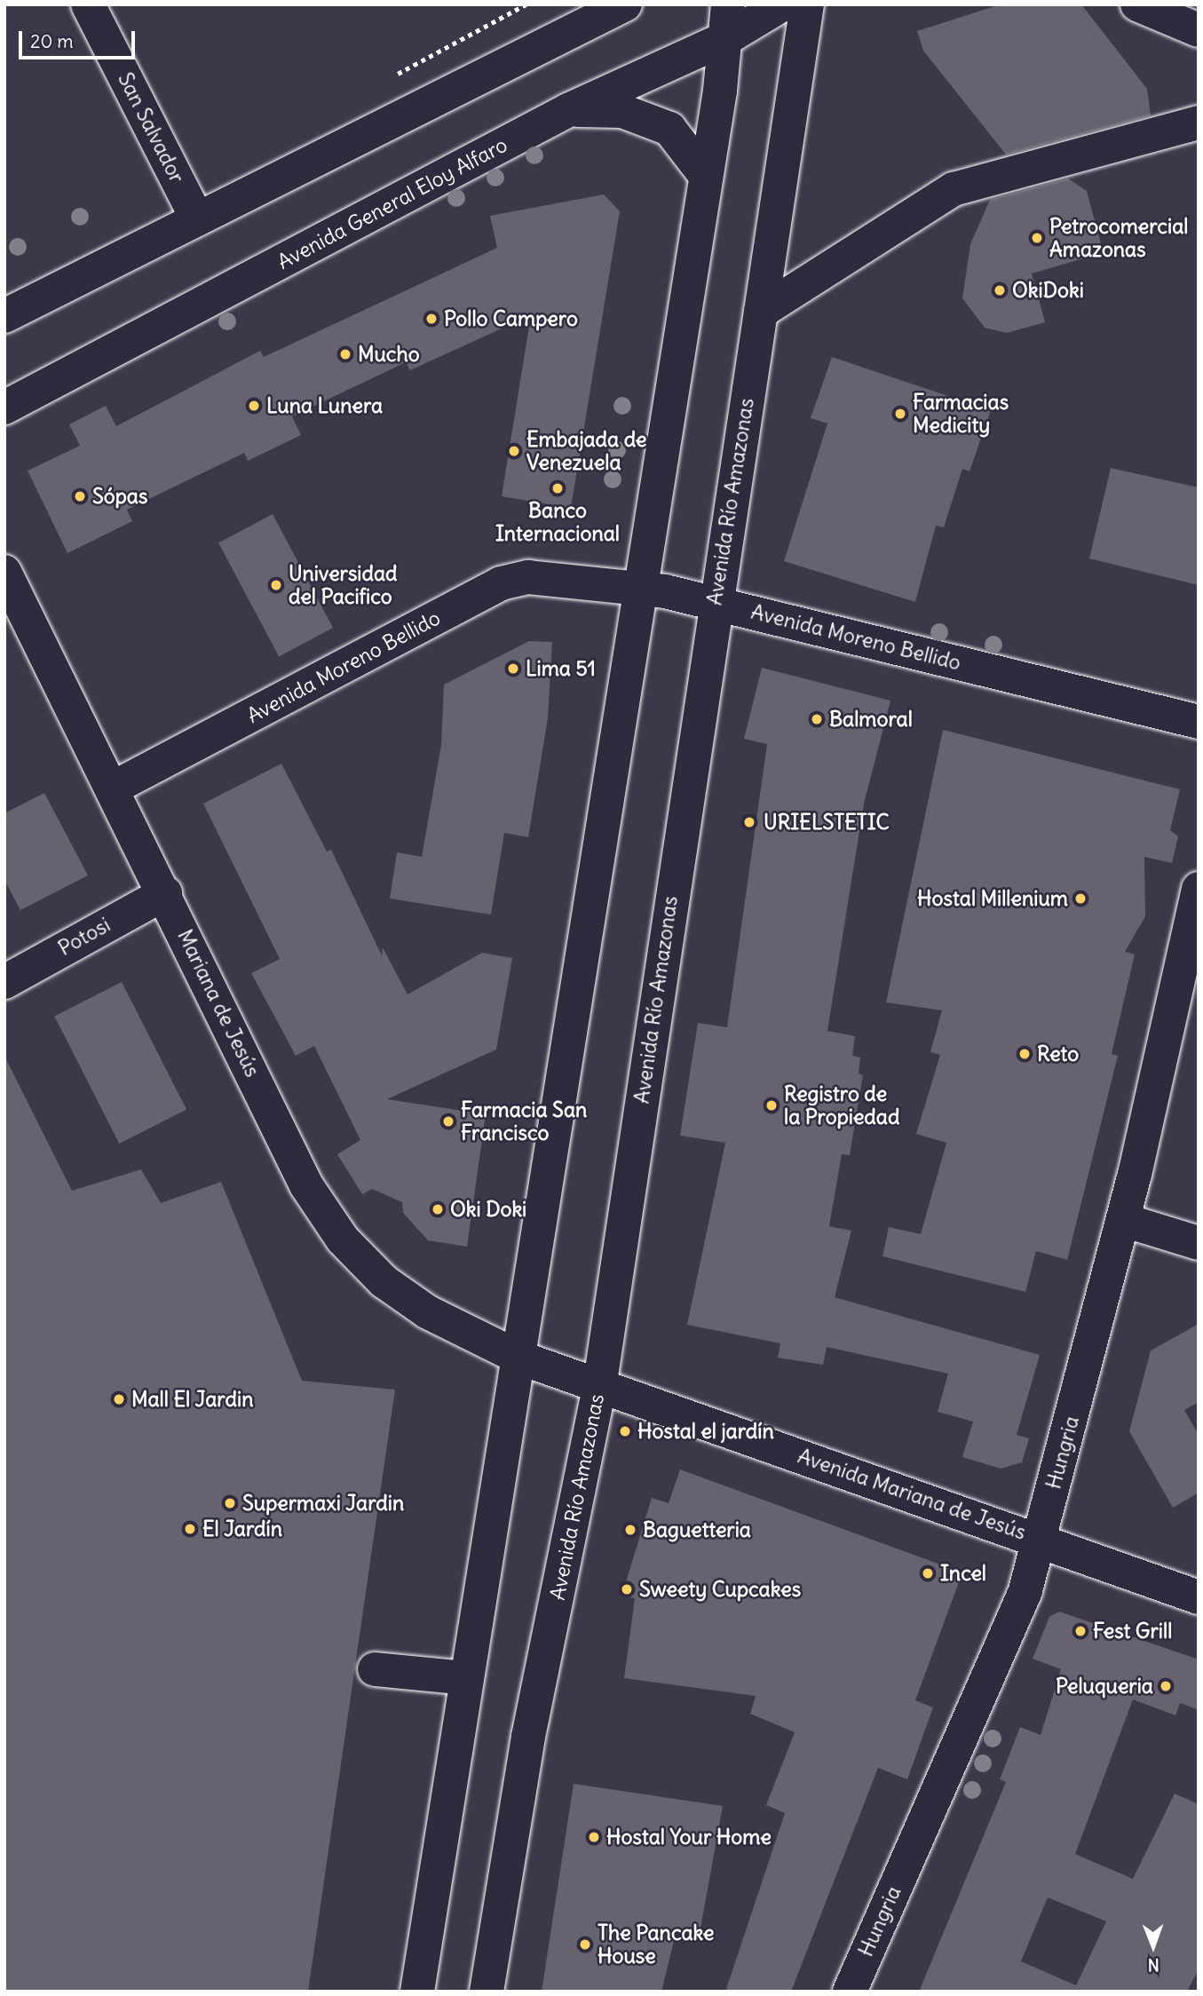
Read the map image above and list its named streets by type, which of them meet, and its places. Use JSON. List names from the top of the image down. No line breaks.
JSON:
{"streets":{"main road":["San Salvador","Avenida General Eloy Alfaro","Avenida Río Amazonas","Avenida Moreno Bellido","Potosi","Mariana de Jesús","Hungria","Avenida Mariana de Jesús"]},"crossings":[["Avenida Río Amazonas","Avenida Moreno Bellido"],["Avenida Río Amazonas","Avenida Mariana de Jesús"],["Avenida Moreno Bellido","Mariana de Jesús"],["Potosi","Mariana de Jesús"],["Mariana de Jesús","Avenida Mariana de Jesús"],["Hungria","Avenida Mariana de Jesús"]],"places":["Petrocomercial Amazonas","OkiDoki","Pollo Campero","Mucho","Luna Lunera","Farmacias Medicity","Embajada de Venezuela","Banco Internacional","Sópas","Universidad del Pacifico","Lima 51","Balmoral","URIELSTETIC","Hostal Millenium","Reto","Registro de la Propiedad","Farmacia San Francisco","Oki Doki","Mall El Jardin","Hostal el jardín","Supermaxi Jardin","El Jardín","Baguetteria","Incel","Sweety Cupcakes","Fest Grill","Peluqueria","Hostal Your Home","The Pancake House"],"scale_bar":"20 m","north":"bottom"}
